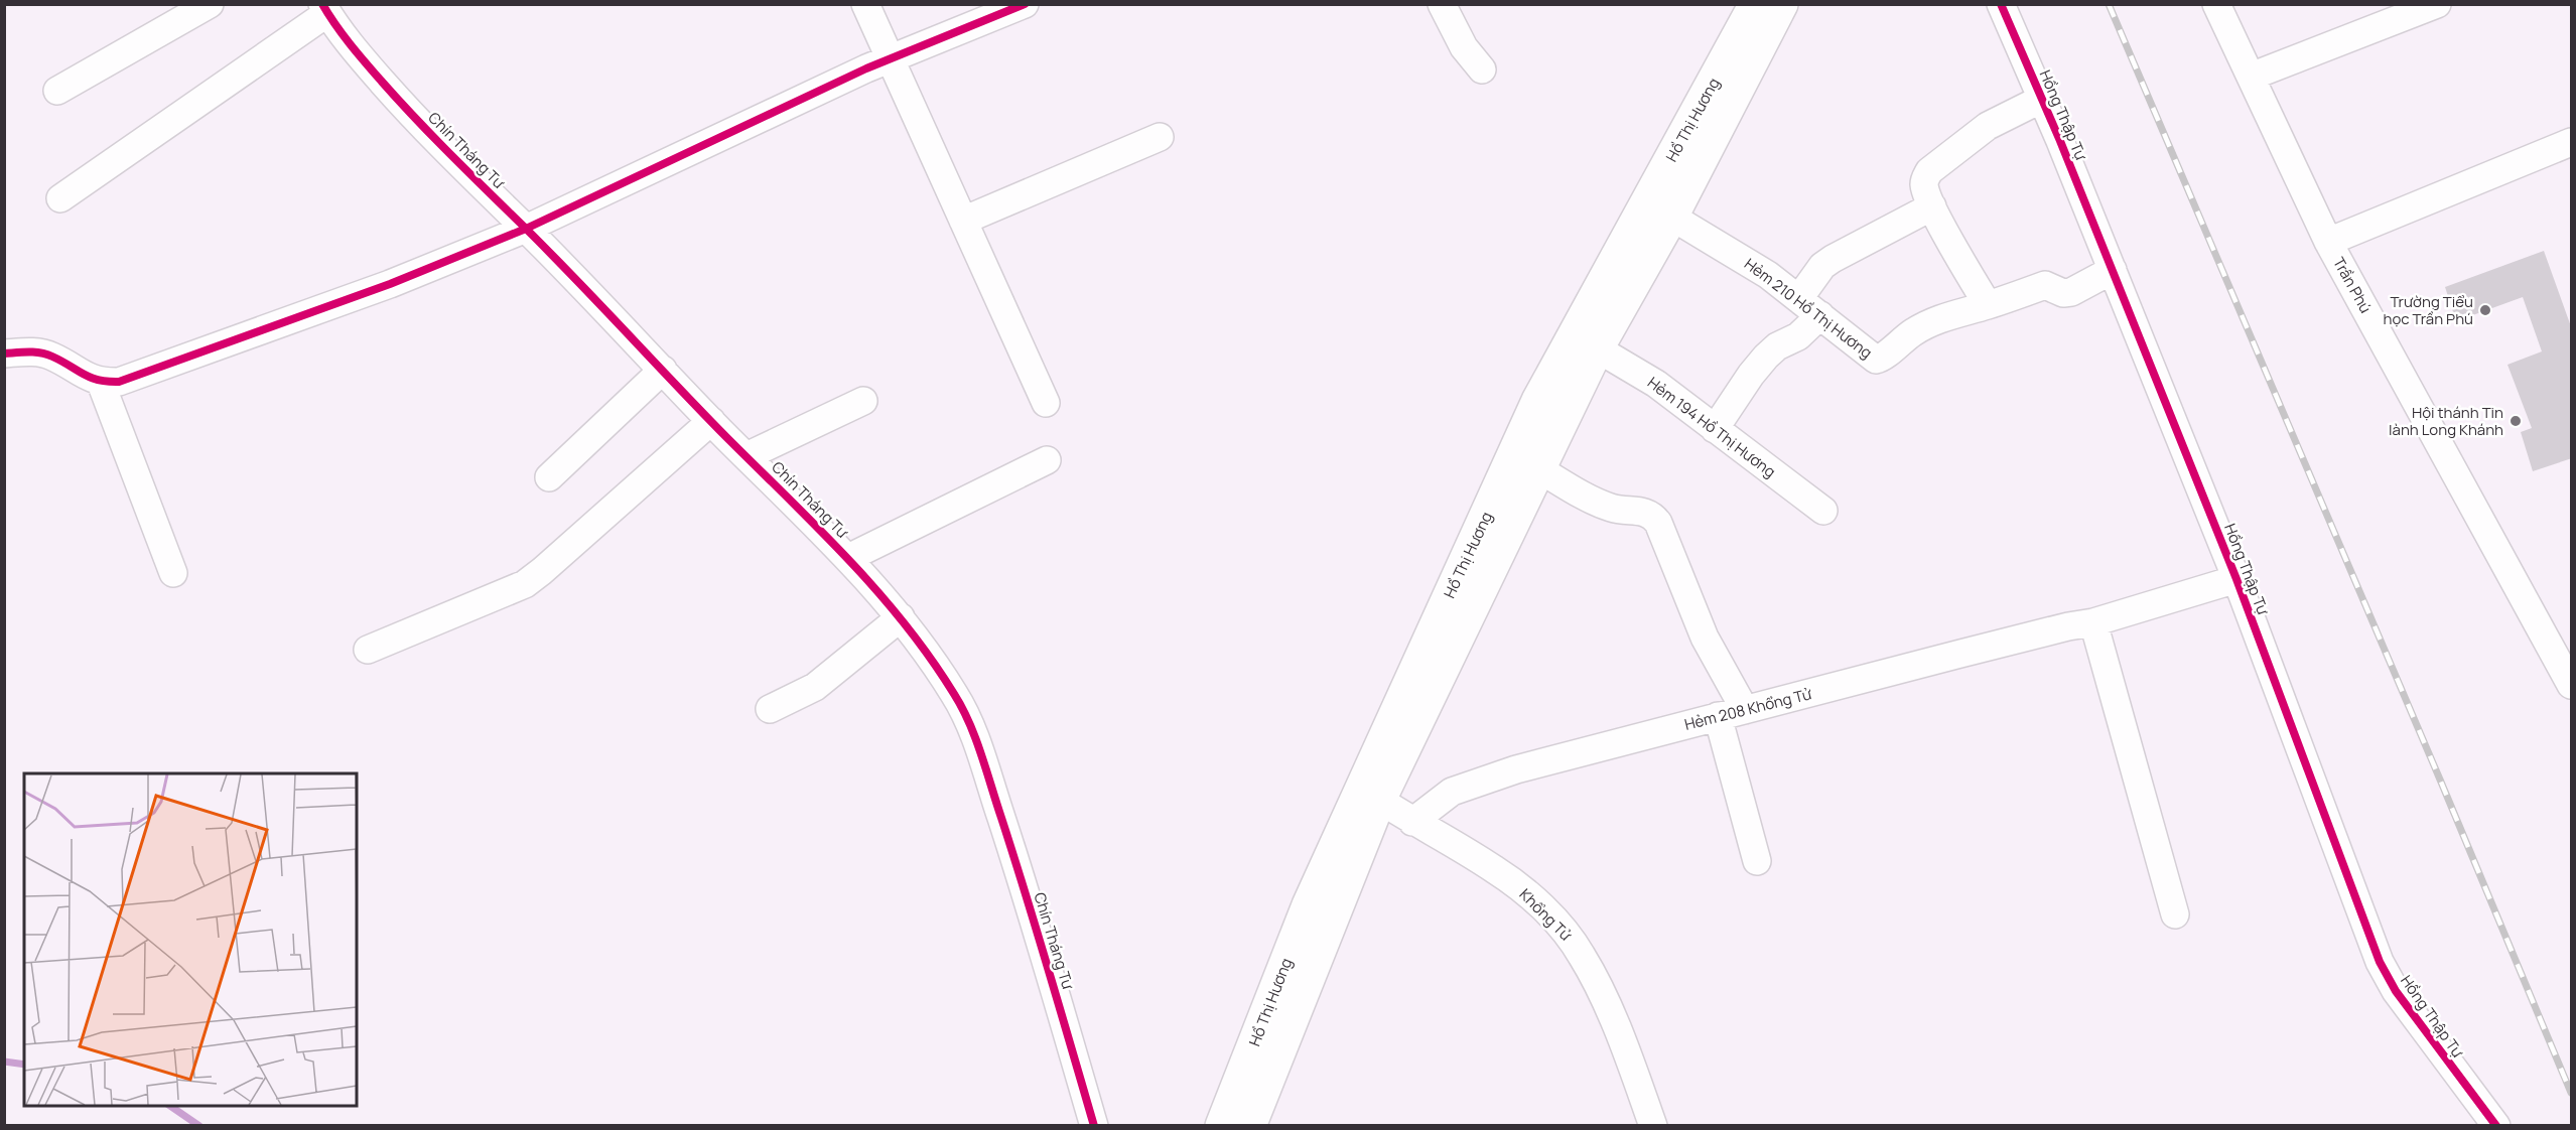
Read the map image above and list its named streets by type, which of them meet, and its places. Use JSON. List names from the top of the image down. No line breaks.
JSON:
{"streets":{"main road":["Hồ Thị Hương"],"street":["Hồng Thập Tự","Chín Tháng Tư","Trần Phú","Hẻm 210 Hồ Thị Hương","Hẻm 194 Hồ Thị Hương","Hẻm 208 Khổng Tử","Khổng Tử"]},"crossings":[["Hồng Thập Tự","Hẻm 210 Hồ Thị Hương"],["Hồng Thập Tự","Hẻm 208 Khổng Tử"],["Hồ Thị Hương","Hẻm 210 Hồ Thị Hương"],["Hồ Thị Hương","Hẻm 194 Hồ Thị Hương"],["Hồ Thị Hương","Khổng Tử"],["Hẻm 208 Khổng Tử","Khổng Tử"]],"places":["Trường Tiểu học Trần Phú","Hội thánh Tin lành Long Khánh"]}
